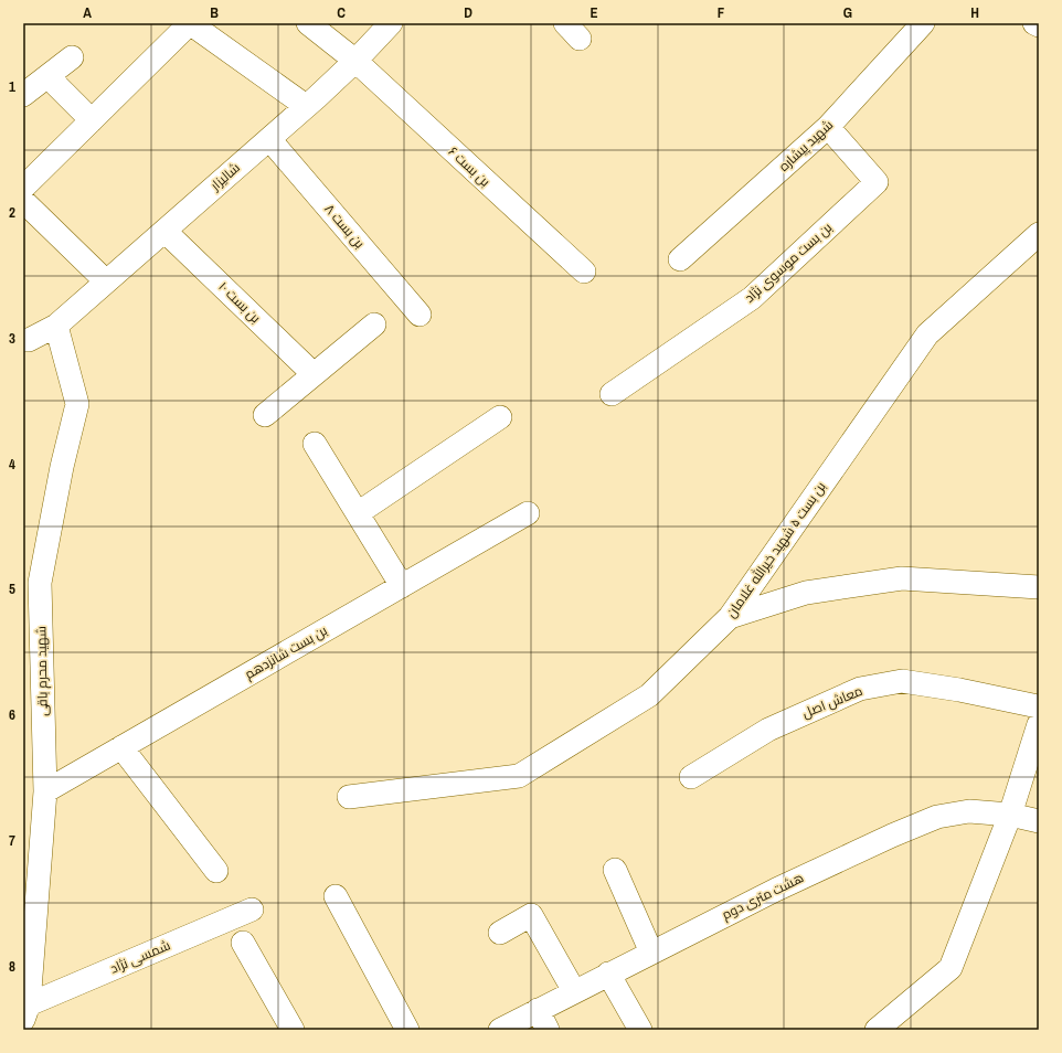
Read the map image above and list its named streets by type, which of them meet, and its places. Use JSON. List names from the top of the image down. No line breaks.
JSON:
{"streets":{"street":["شهید پیشاره","بن بست ۶","شالیزار","بن بست ۸","بن بست موسوی نژاد","بن بست ۱۰","بن بست ۵ شهید خیرالله غلامان","بن بست شانزدهم","شهید محرم باقی","معاش اصل","هشت متری دوم","شمسی نژاد"]},"crossings":[["شهید پیشاره","بن بست موسوی نژاد"],["بن بست ۶","شالیزار"],["شالیزار","بن بست ۸"],["شالیزار","بن بست ۱۰"],["شالیزار","شهید محرم باقی"],["بن بست شانزدهم","شهید محرم باقی"],["شهید محرم باقی","شمسی نژاد"]],"grid":{"columns":["A","B","C","D","E","F","G","H"],"rows":["1","2","3","4","5","6","7","8"]}}
